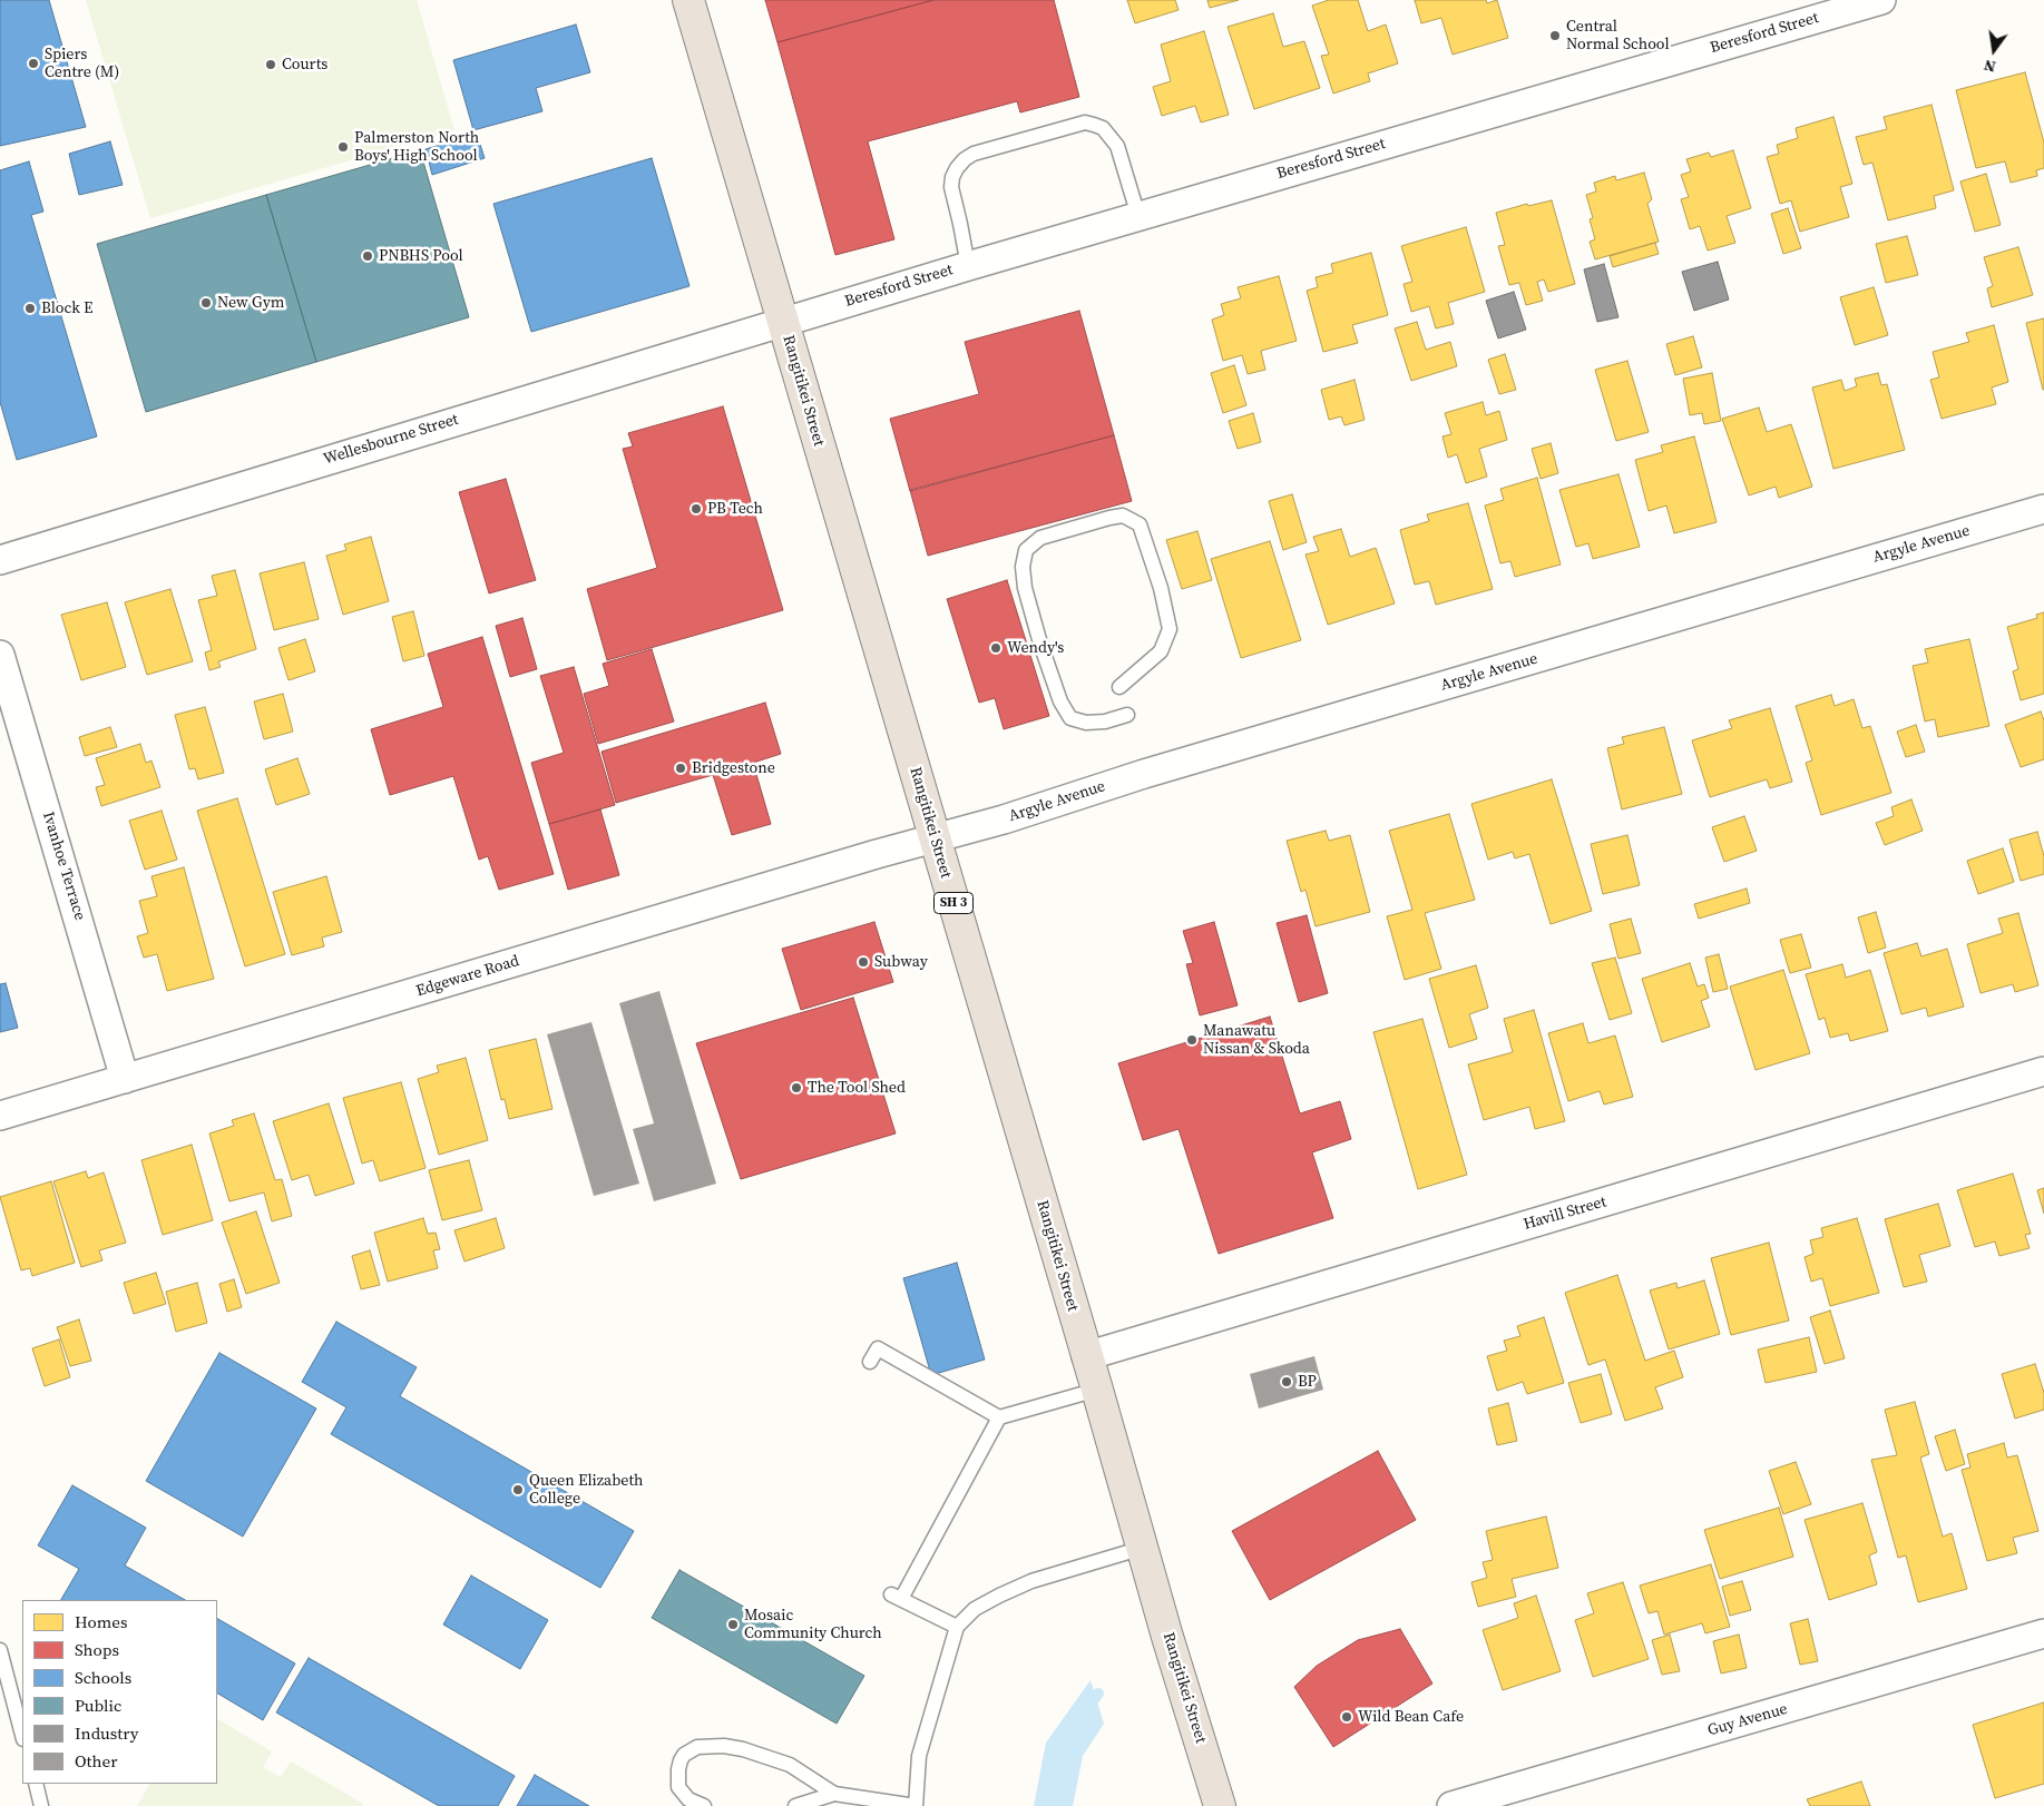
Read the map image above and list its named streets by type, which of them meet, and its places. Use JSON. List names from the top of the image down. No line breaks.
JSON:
{"streets":{"highway":["Rangitikei Street","SH 3"],"street":["Beresford Street","Wellesbourne Street","Argyle Avenue","Ivanhoe Terrace","Edgeware Road","Havill Street","Guy Avenue"]},"crossings":[["Beresford Street","Rangitikei Street"],["Beresford Street","Wellesbourne Street"],["Rangitikei Street","Wellesbourne Street"],["Rangitikei Street","Argyle Avenue"],["Rangitikei Street","Edgeware Road"],["Rangitikei Street","Havill Street"],["Argyle Avenue","Edgeware Road"],["Ivanhoe Terrace","Edgeware Road"]],"places":["Central Normal School","Spiers Centre (M)","Courts","Palmerston North Boys' High School","PNBHS Pool","New Gym","Block E","PB Tech","Wendy's","Bridgestone","Subway","Manawatu Nissan & Skoda","The Tool Shed","BP","Queen Elizabeth College","Mosaic Community Church","Wild Bean Cafe"],"legend":["Homes","Shops","Schools","Public","Industry","Other"],"north":"bottom"}
